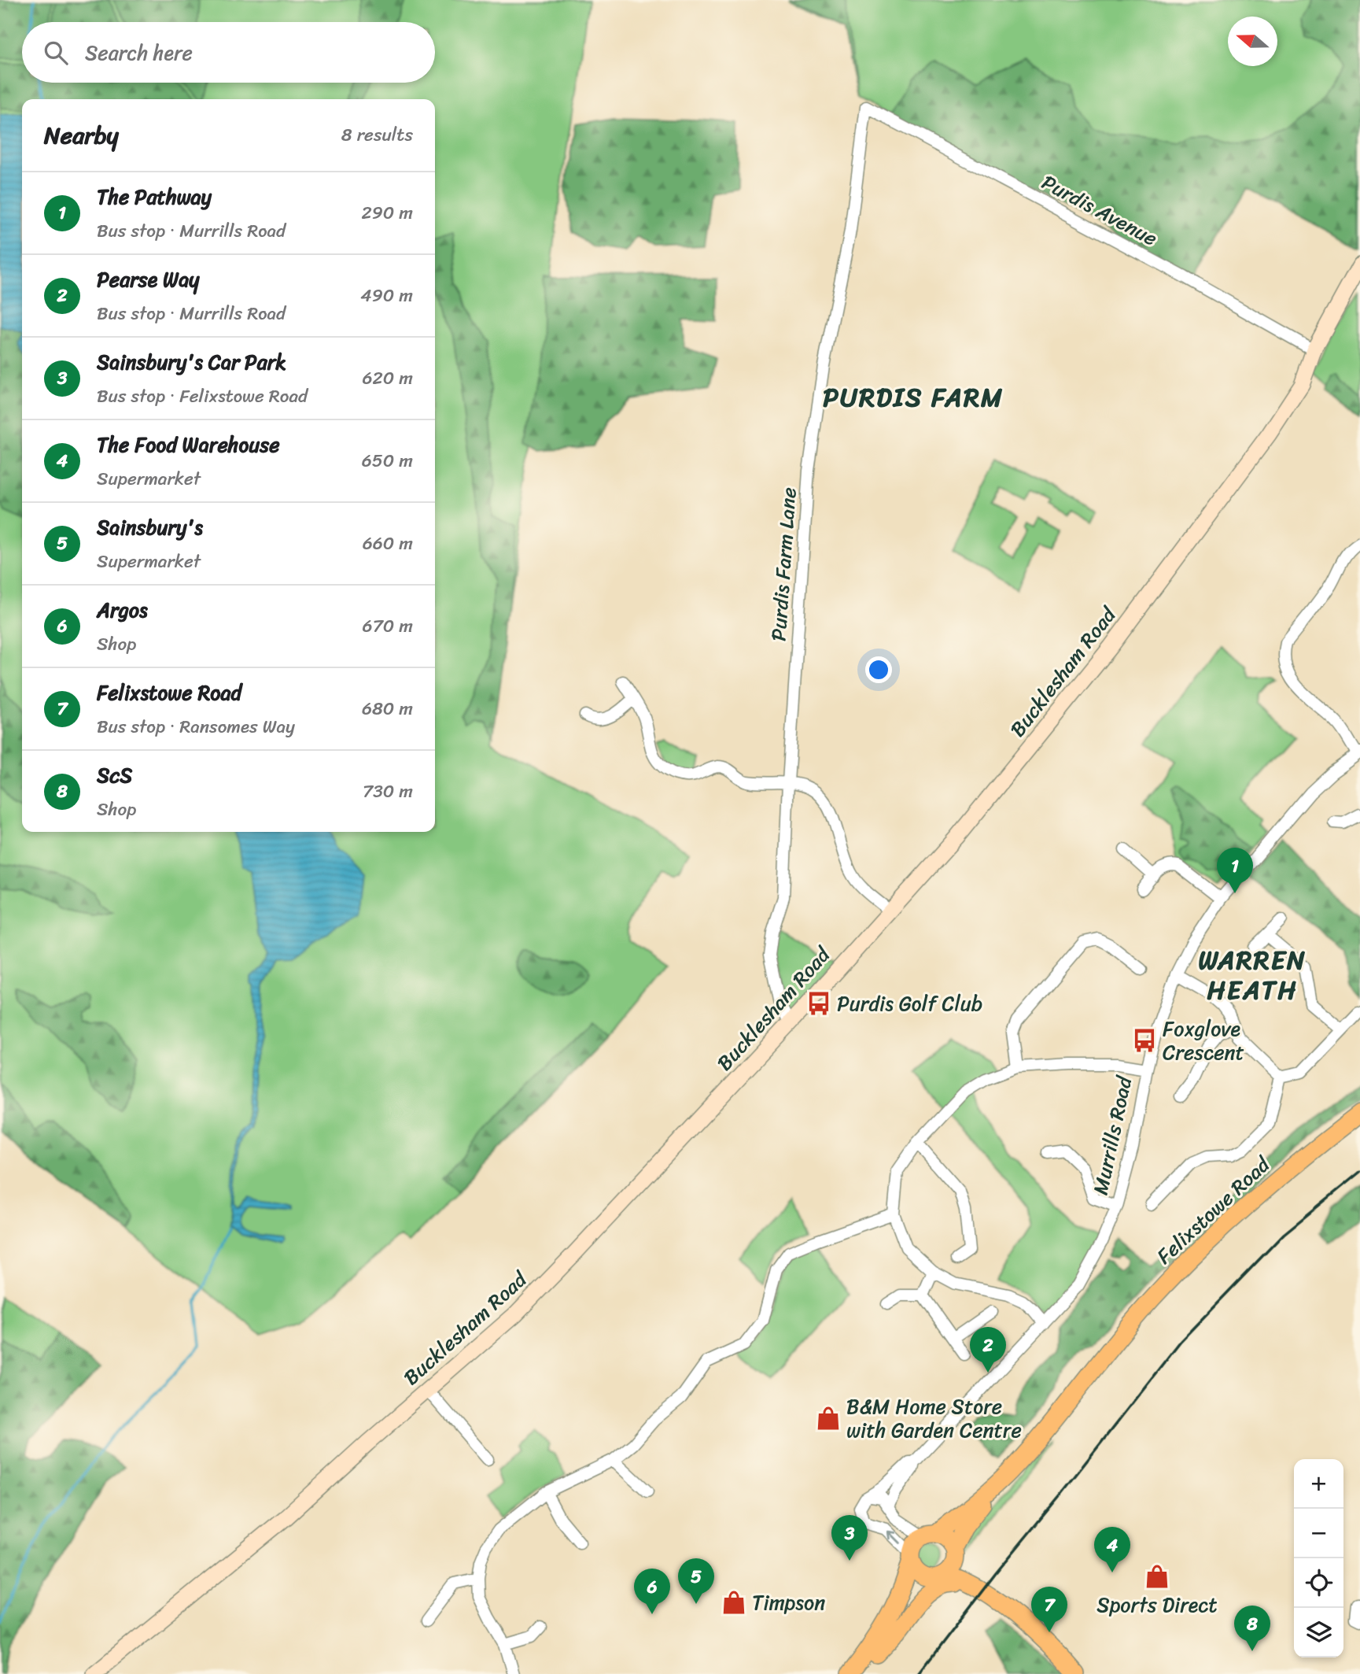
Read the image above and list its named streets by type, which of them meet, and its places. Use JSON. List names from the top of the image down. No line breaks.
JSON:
{"streets":{"main road":["Felixstowe Road"],"street":["Purdis Avenue","Purdis Farm Lane","Bucklesham Road","Murrills Road"]},"crossings":[["Purdis Avenue","Purdis Farm Lane"],["Purdis Avenue","Bucklesham Road"],["Purdis Farm Lane","Bucklesham Road"]],"districts":["PURDIS FARM","WARREN HEATH"],"places":{"bus stop":["Purdis Golf Club","Foxglove Crescent"],"shop":["B&M Home Store with Garden Centre","Sports Direct","Timpson"]},"north":"left","page":{"search":"Search here","heading":["Nearby","8 results"],"list":[{"mark":"1","name":"The Pathway","note":"Bus stop · Murrills Road","value":"290 m"},{"mark":"2","name":"Pearse Way","note":"Bus stop · Murrills Road","value":"490 m"},{"mark":"3","name":"Sainsbury's Car Park","note":"Bus stop · Felixstowe Road","value":"620 m"},{"mark":"4","name":"The Food Warehouse","note":"Supermarket","value":"650 m"},{"mark":"5","name":"Sainsbury's","note":"Supermarket","value":"660 m"},{"mark":"6","name":"Argos","note":"Shop","value":"670 m"},{"mark":"7","name":"Felixstowe Road","note":"Bus stop · Ransomes Way","value":"680 m"},{"mark":"8","name":"ScS","note":"Shop","value":"730 m"}],"pins":["1","2","3","4","5","6","7","8"],"map_buttons":["+","−"]}}
